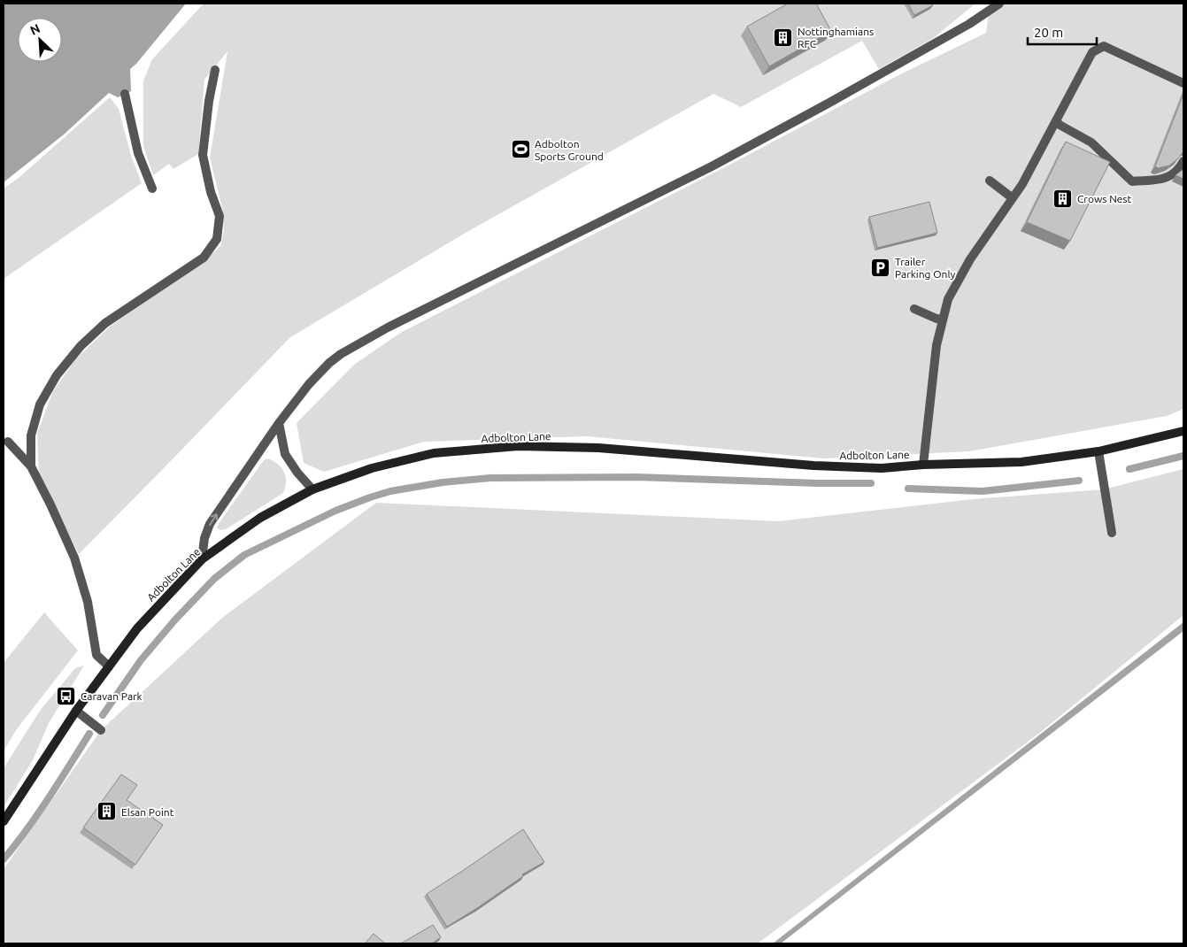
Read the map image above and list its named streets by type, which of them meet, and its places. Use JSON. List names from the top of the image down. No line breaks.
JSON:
{"streets":{"street":["Adbolton Lane"]},"places":{"building":["Nottinghamians RFC","Crows Nest","Elsan Point"],"sports":["Adbolton Sports Ground"],"parking":["Trailer Parking Only"],"bus stop":["Caravan Park"]},"scale_bar":"20 m","north":"top left"}
